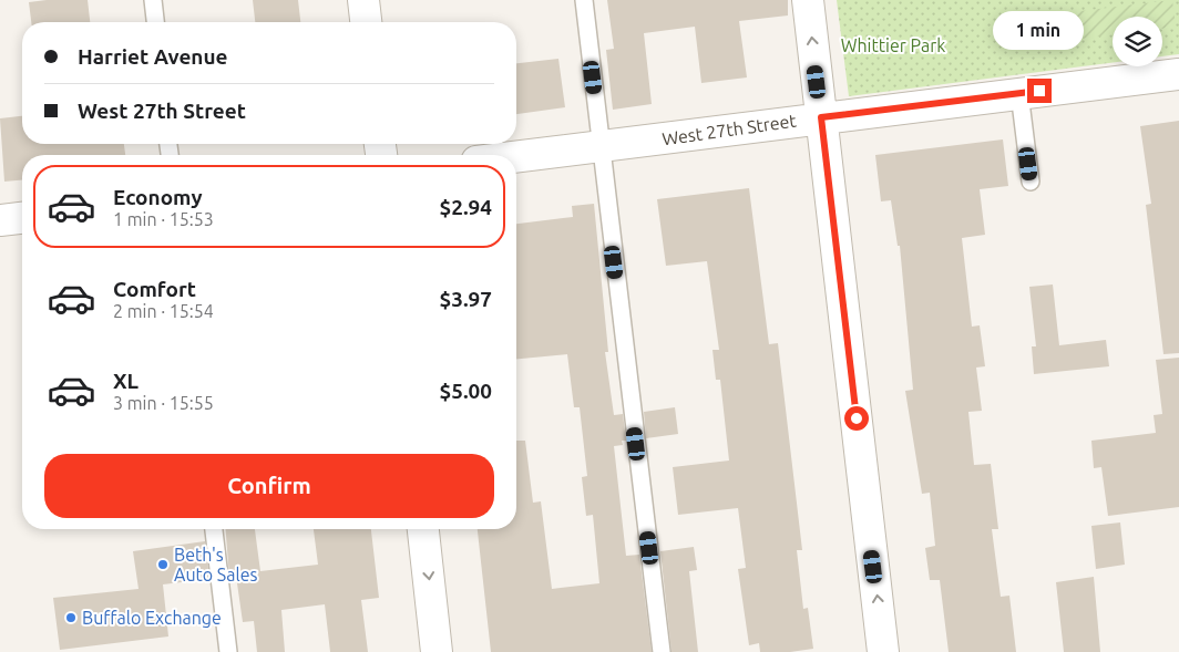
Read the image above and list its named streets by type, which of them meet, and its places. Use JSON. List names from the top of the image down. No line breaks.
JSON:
{"streets":{"street":["West 27th Street"]},"parks":["Whittier Park"],"places":["Beth's Auto Sales","Buffalo Exchange"],"page":{"bubble":"1 min","banner":["Harriet Avenue","West 27th Street"],"list":[{"name":"Economy","note":"1 min · 15:53","value":"$2.94"},{"name":"Comfort","note":"2 min · 15:54","value":"$3.97"},{"name":"XL","note":"3 min · 15:55","value":"$5.00"}],"buttons":"Confirm"}}
